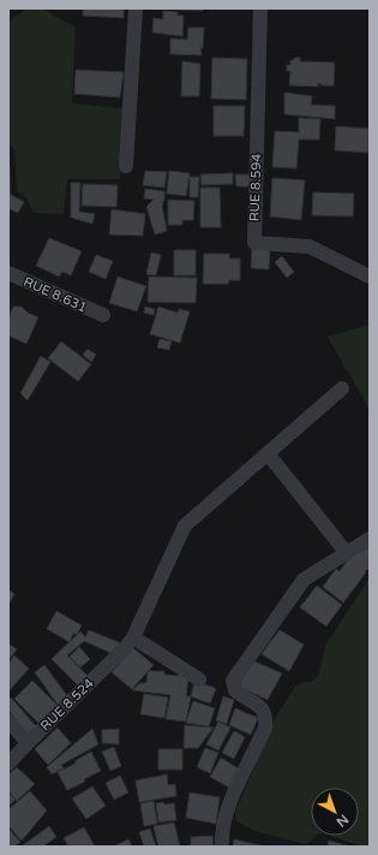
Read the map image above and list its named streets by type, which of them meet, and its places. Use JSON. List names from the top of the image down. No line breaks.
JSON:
{"streets":{"street":["RUE 8.594","RUE 8.631","RUE 8.524"]},"north":"bottom right"}
